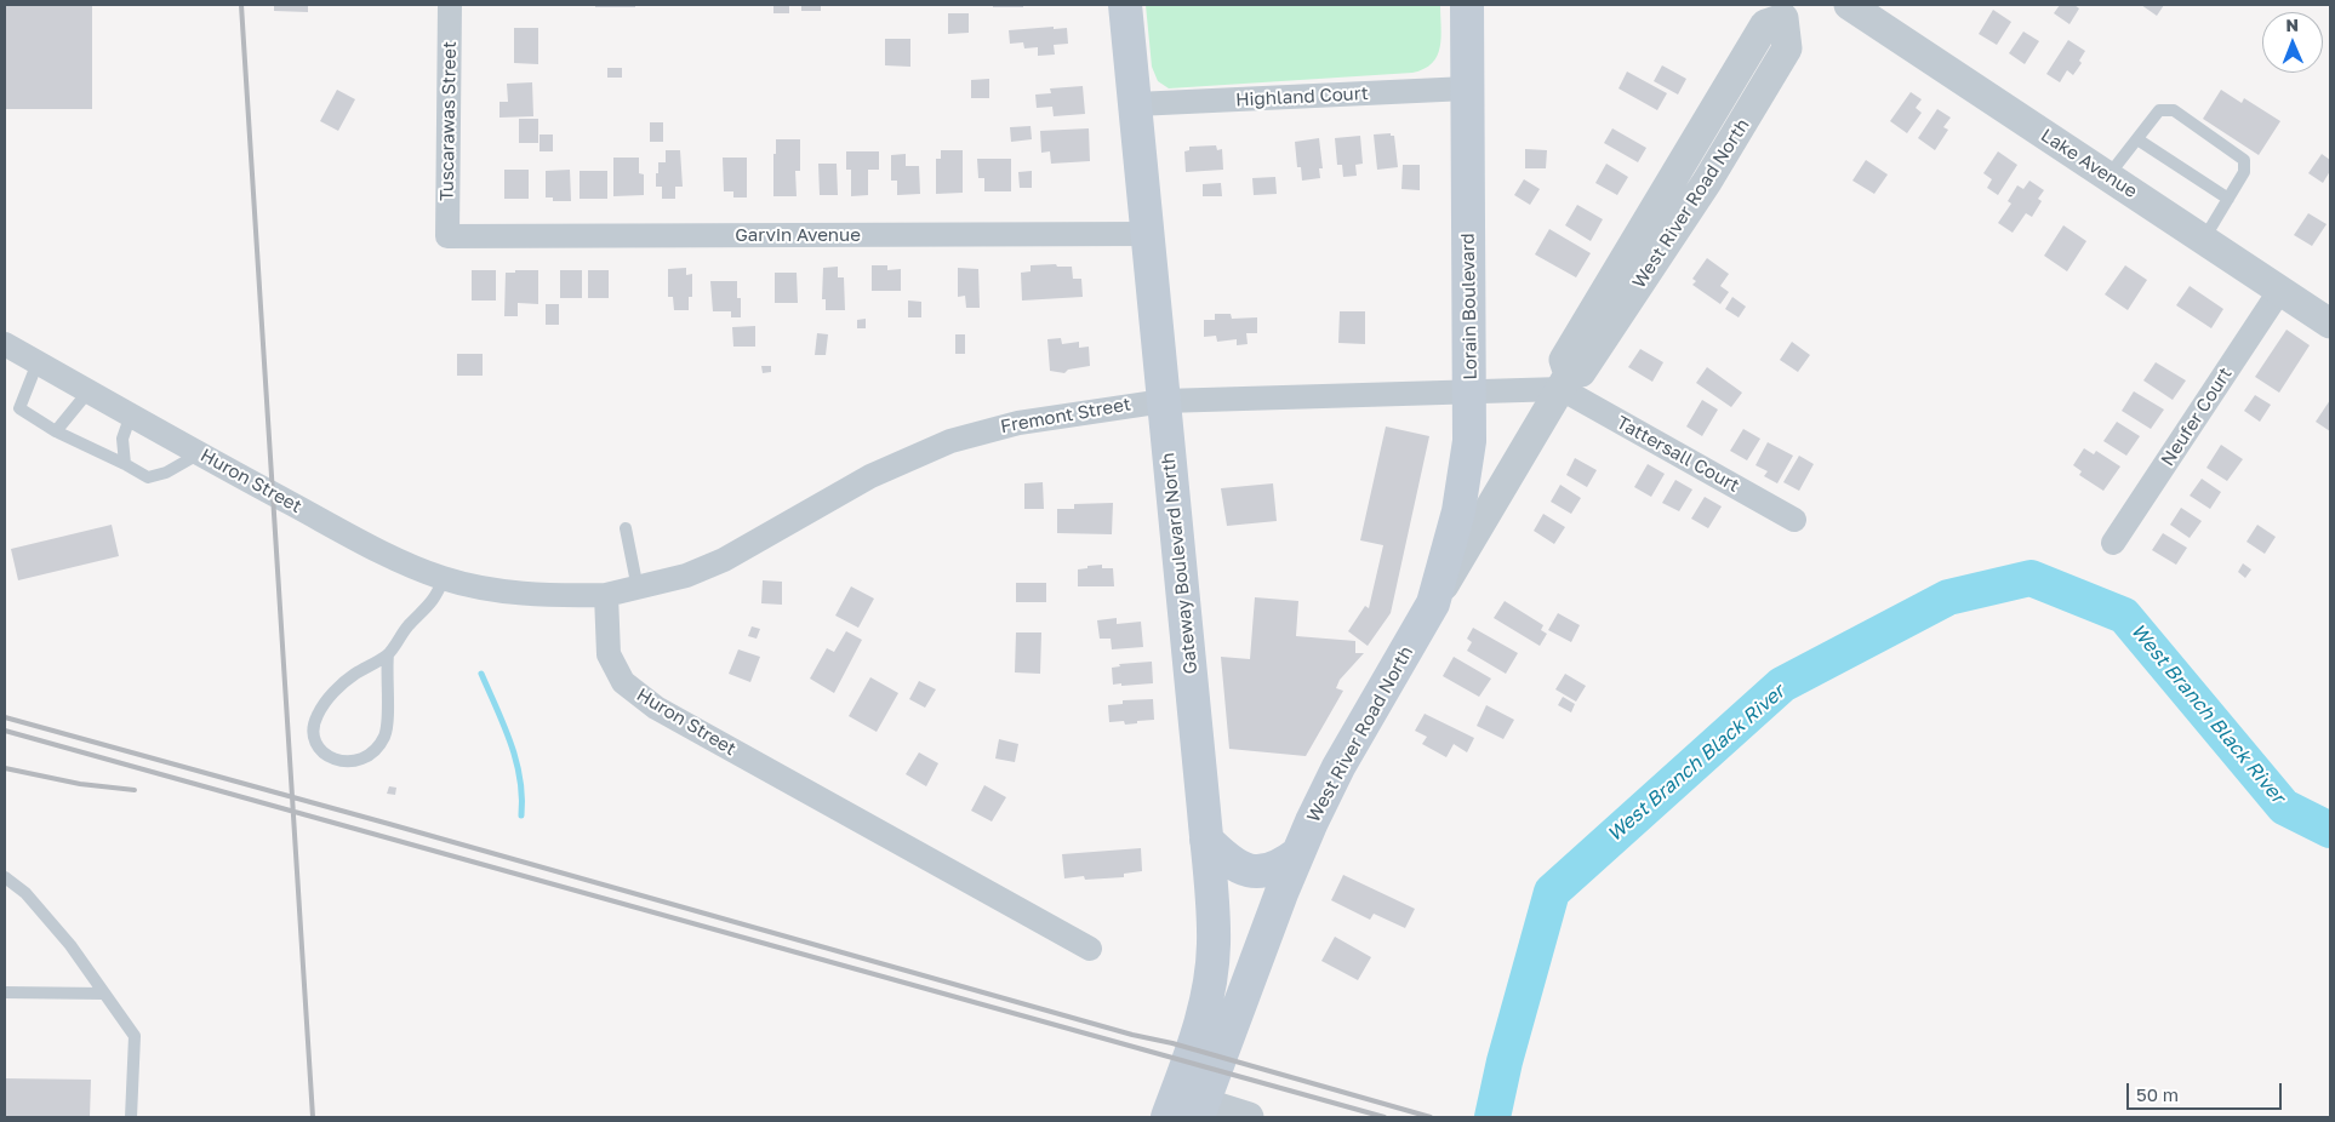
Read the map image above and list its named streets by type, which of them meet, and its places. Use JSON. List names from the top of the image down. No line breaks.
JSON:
{"streets":{"main road":["West River Road North","Lorain Boulevard","Gateway Boulevard North"],"street":["Highland Court","Tuscarawas Street","Lake Avenue","Garvin Avenue","Fremont Street","Neufer Court","Tattersall Court","Huron Street"]},"crossings":[["Highland Court","Lorain Boulevard"],["Highland Court","Gateway Boulevard North"],["Tuscarawas Street","Garvin Avenue"],["Lake Avenue","Neufer Court"],["West River Road North","Lorain Boulevard"],["West River Road North","Fremont Street"],["West River Road North","Tattersall Court"],["West River Road North","Gateway Boulevard North"],["Garvin Avenue","Gateway Boulevard North"],["Lorain Boulevard","Fremont Street"],["Fremont Street","Tattersall Court"],["Fremont Street","Huron Street"],["Fremont Street","Gateway Boulevard North"]],"water":["West Branch Black River"],"scale_bar":"50 m","north":"top"}
